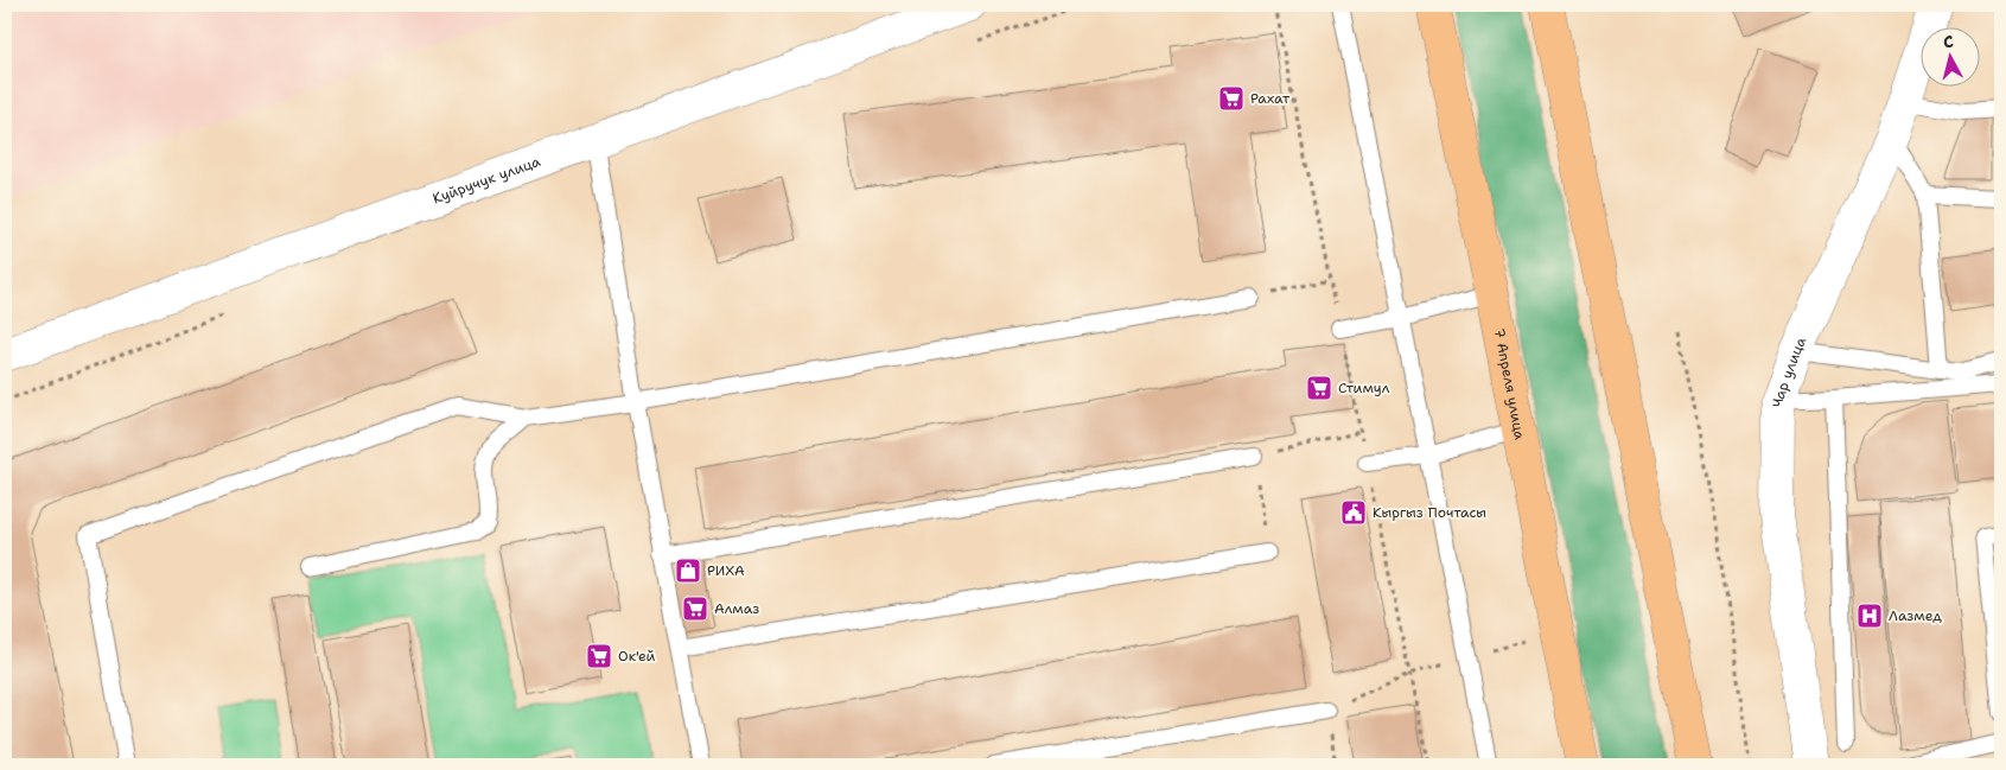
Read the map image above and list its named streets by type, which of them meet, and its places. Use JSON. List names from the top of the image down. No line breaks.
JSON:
{"streets":{"main road":["7 Апреля улица"],"street":["Куйручук улица","Чар улица"]},"places":{"supermarket":["Рахат","Стимул","Алмаз","Ок'ей"],"public building":["Кыргыз Почтасы"],"shop":["РИХА"],"hospital":["Лазмед"]},"north":"top"}
